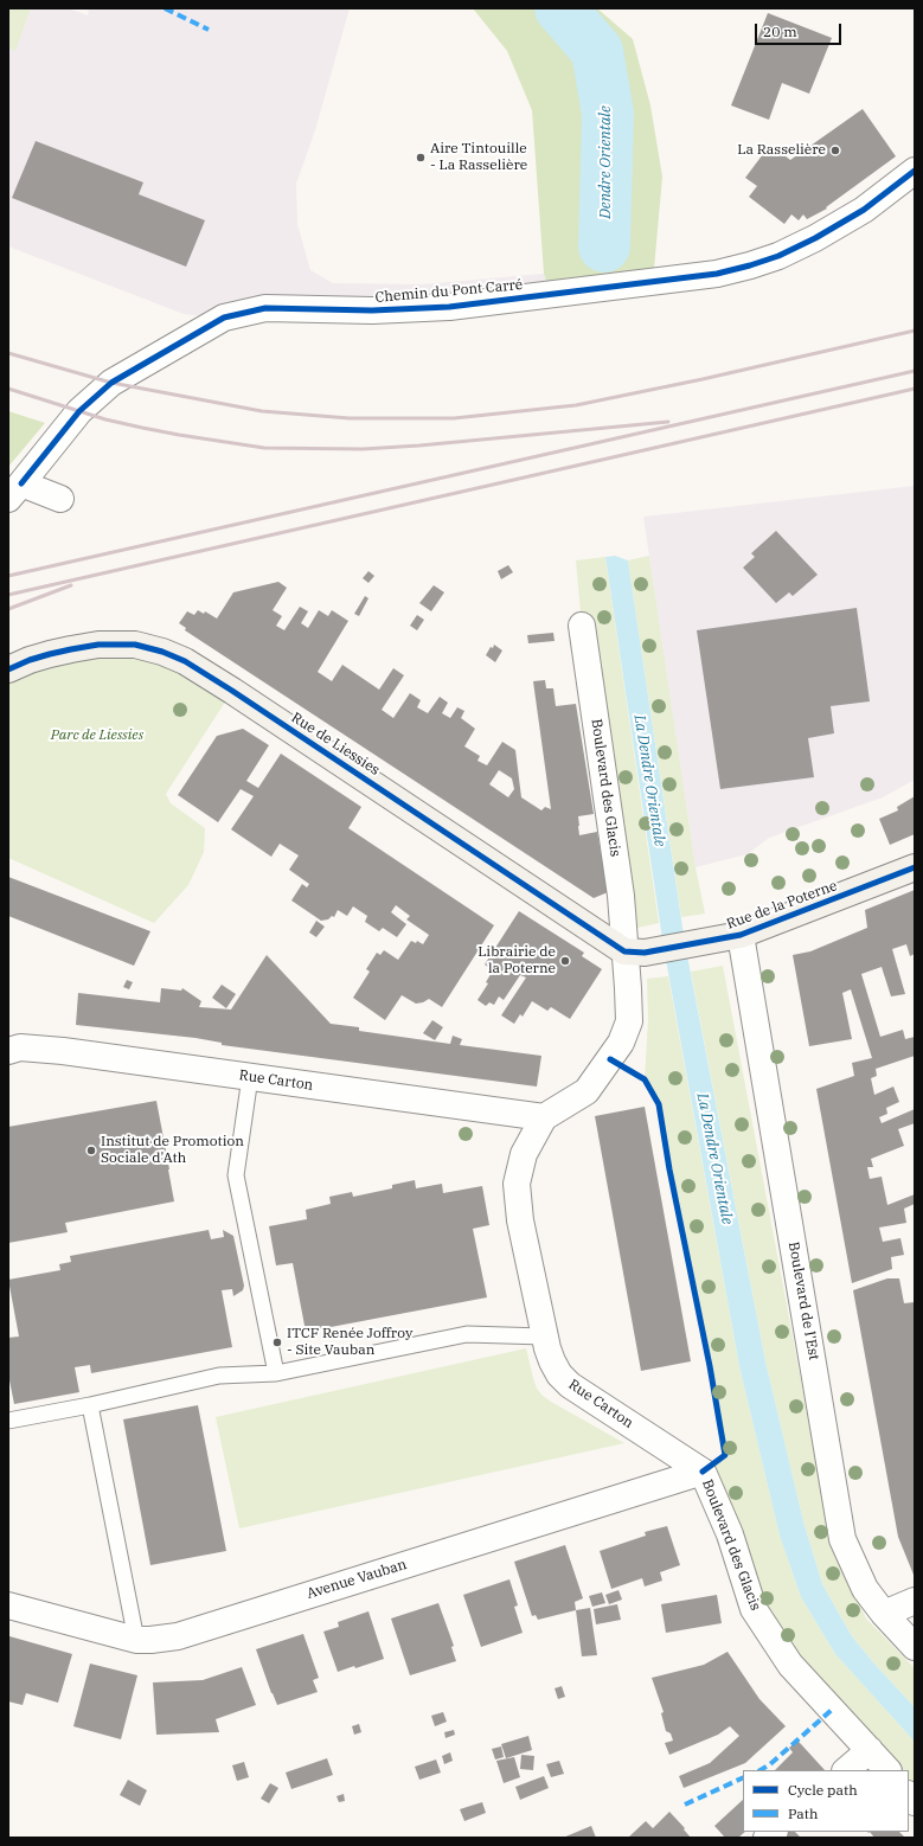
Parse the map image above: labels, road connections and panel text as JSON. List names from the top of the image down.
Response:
{
  "streets": {
    "street": [
      "Chemin du Pont Carré",
      "Rue de Liessies",
      "Boulevard des Glacis",
      "Rue de la Poterne",
      "Rue Carton",
      "Boulevard de l'Est",
      "Avenue Vauban"
    ]
  },
  "crossings": [
    ["Rue de Liessies", "Boulevard des Glacis"],
    ["Rue de Liessies", "Rue de la Poterne"],
    ["Boulevard des Glacis", "Rue de la Poterne"],
    ["Boulevard des Glacis", "Rue Carton"],
    ["Boulevard des Glacis", "Avenue Vauban"],
    ["Rue de la Poterne", "Boulevard de l'Est"],
    ["Rue Carton", "Avenue Vauban"]
  ],
  "water": ["Dendre Orientale", "La Dendre Orientale"],
  "parks": ["Parc de Liessies"],
  "places": [
    "La Rasselière",
    "Aire Tintouille - La Rasselière",
    "Librairie de la Poterne",
    "Institut de Promotion Sociale d'Ath",
    "ITCF Renée Joffroy - Site Vauban"
  ],
  "legend": ["Cycle path", "Path"],
  "scale_bar": "20 m"
}
